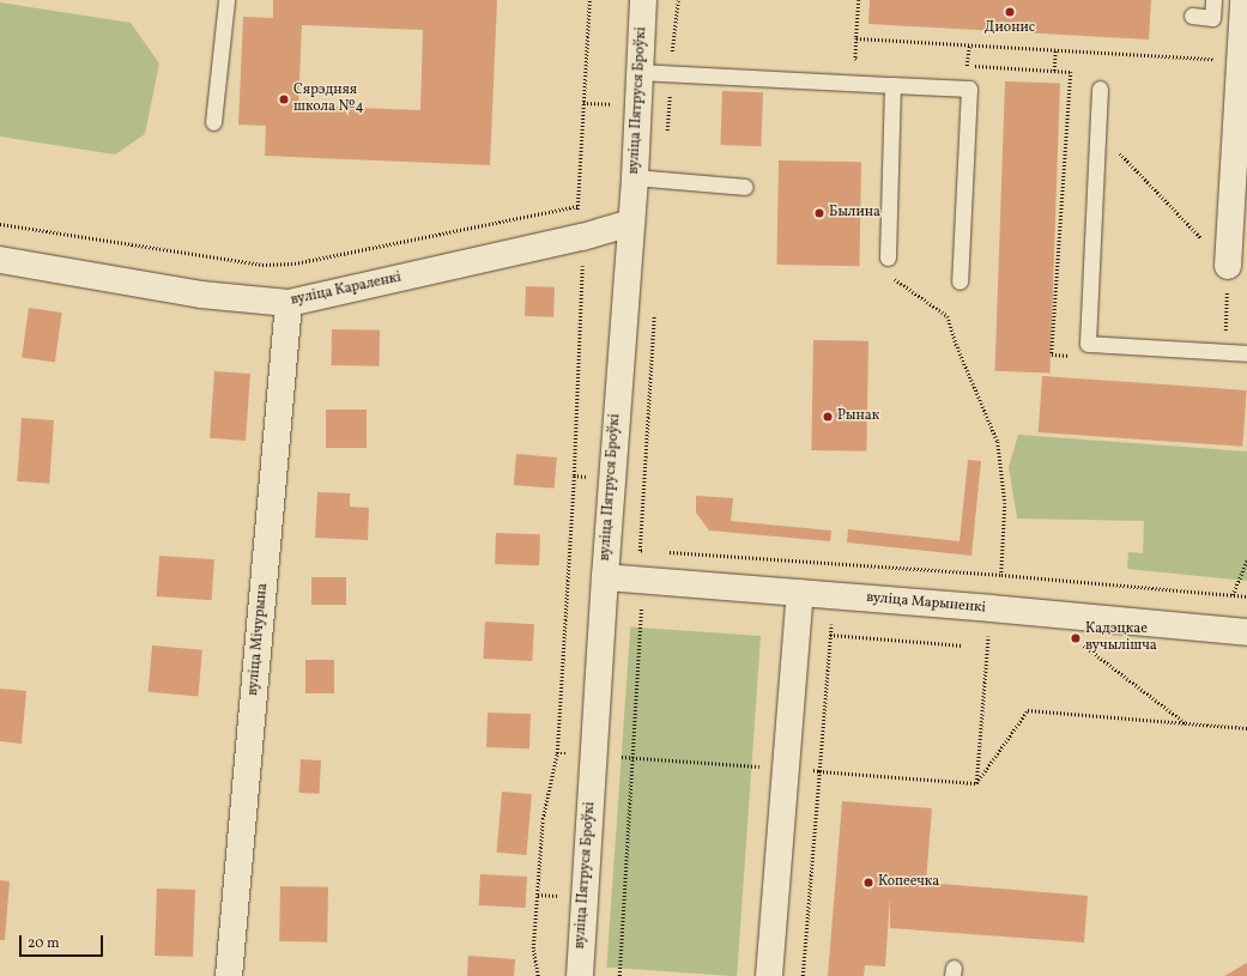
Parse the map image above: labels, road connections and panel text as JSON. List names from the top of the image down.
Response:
{
  "streets": {
    "street": [
      "вуліца Пятруся Броўкі",
      "вуліца Караленкі",
      "вуліца Марыненкі",
      "вуліца Мічурына"
    ]
  },
  "crossings": [
    ["вуліца Пятруся Броўкі", "вуліца Караленкі"],
    ["вуліца Пятруся Броўкі", "вуліца Марыненкі"],
    ["вуліца Караленкі", "вуліца Мічурына"]
  ],
  "places": [
    "Дионис",
    "Сярэдняя школа №4",
    "Былина",
    "Рынак",
    "Кадэцкае вучылішча",
    "Копеечка"
  ],
  "scale_bar": "20 m"
}
